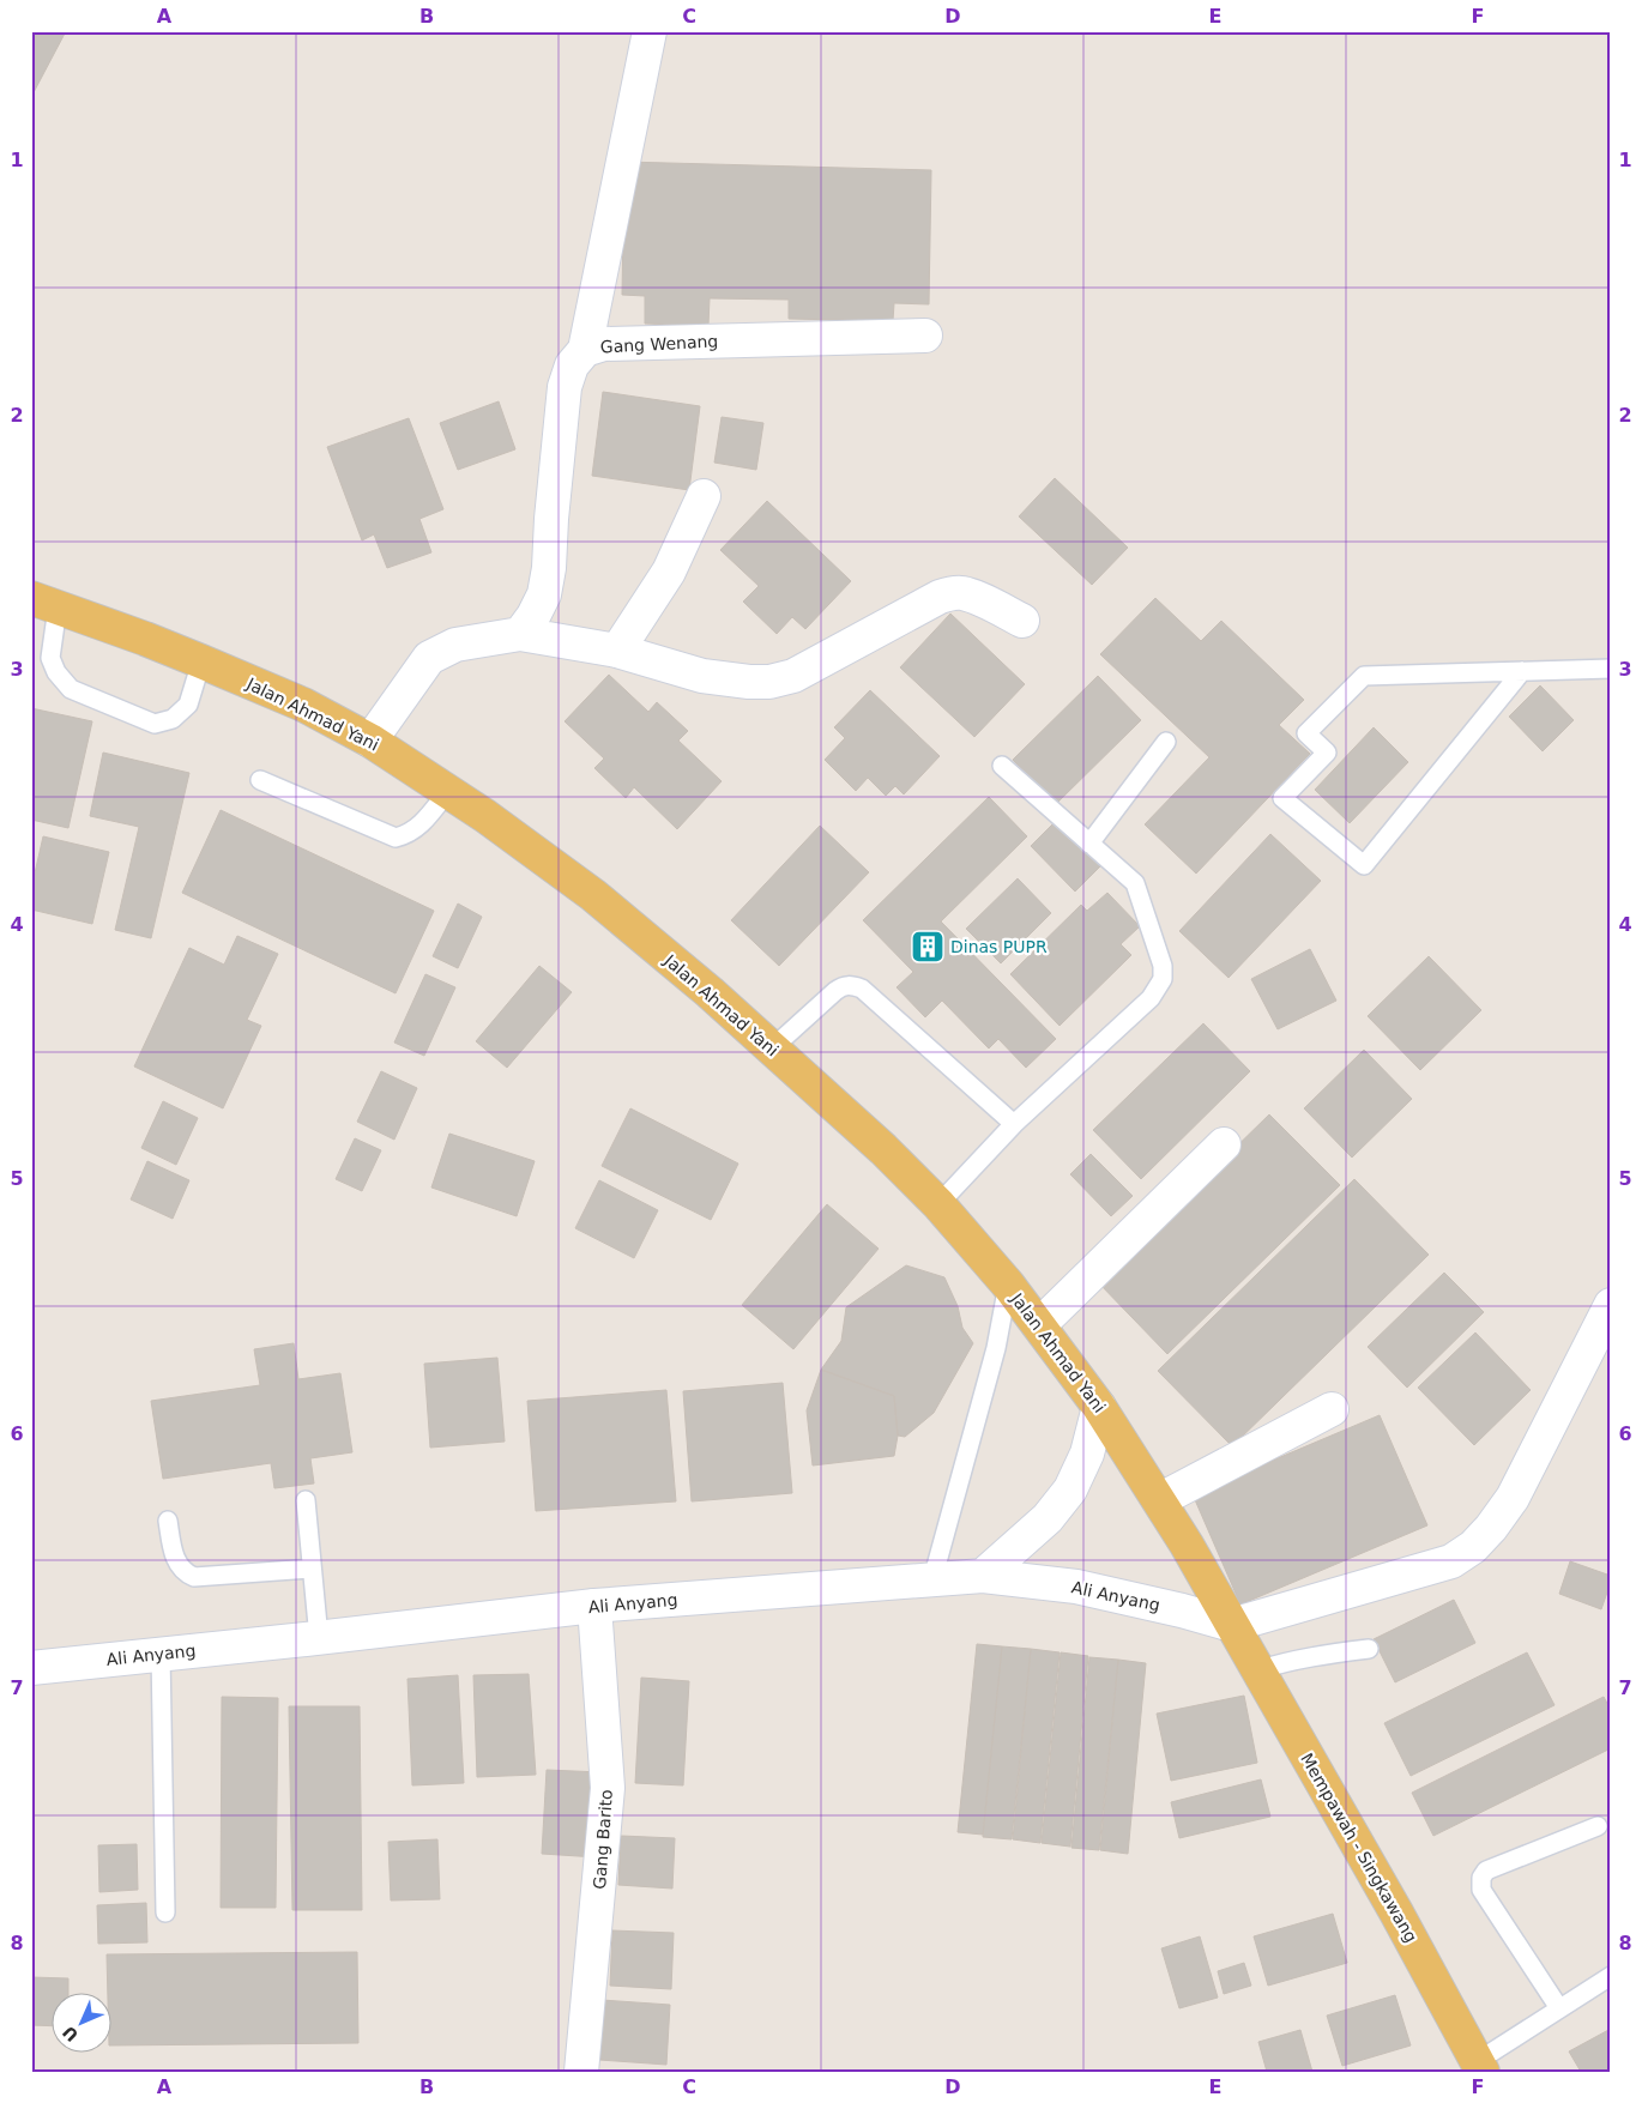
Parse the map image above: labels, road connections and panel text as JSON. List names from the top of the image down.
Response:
{
  "streets": {
    "main road": ["Jalan Ahmad Yani", "Mempawah - Singkawang"],
    "street": ["Gang Wenang", "Ali Anyang", "Gang Barito"]
  },
  "crossings": [
    ["Jalan Ahmad Yani", "Ali Anyang"],
    ["Jalan Ahmad Yani", "Mempawah - Singkawang"],
    ["Ali Anyang", "Gang Barito"],
    ["Ali Anyang", "Mempawah - Singkawang"]
  ],
  "places": {
    "building": ["Dinas PUPR"]
  },
  "north": "bottom left",
  "grid": {
    "columns": [
      "A",
      "B",
      "C",
      "D",
      "E",
      "F"
    ],
    "rows": [
      "1",
      "2",
      "3",
      "4",
      "5",
      "6",
      "7",
      "8"
    ]
  }
}
